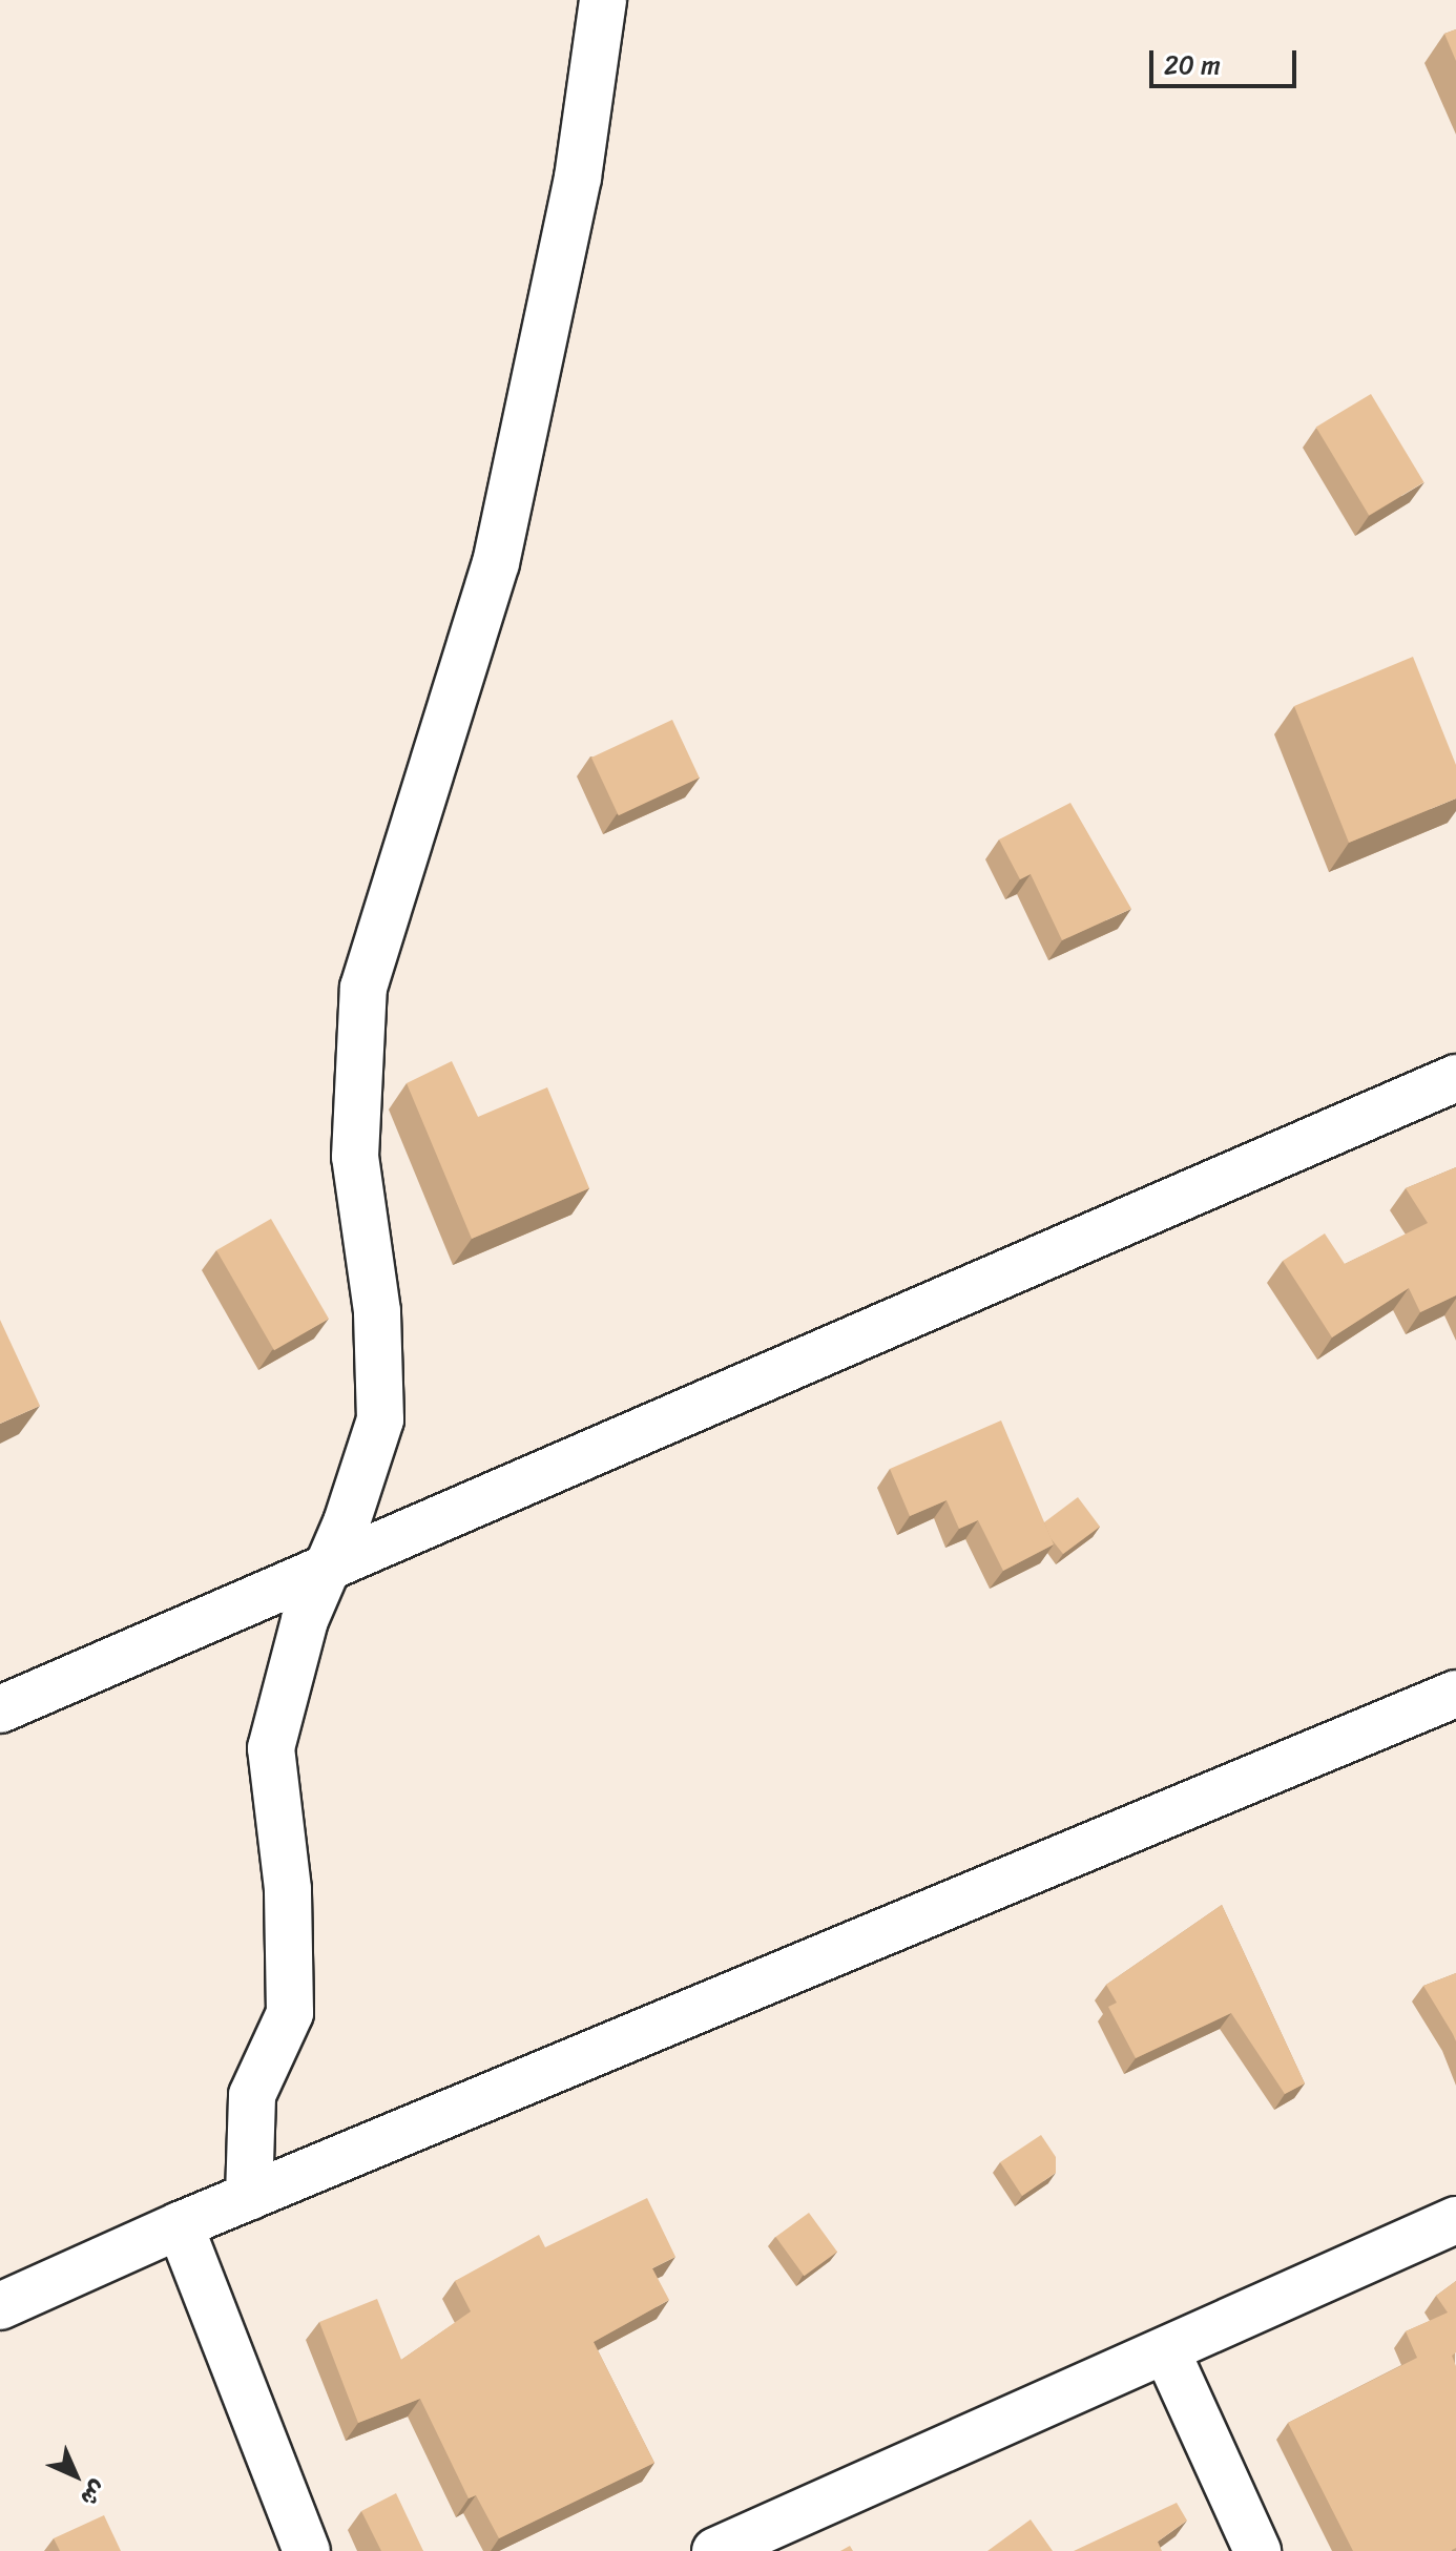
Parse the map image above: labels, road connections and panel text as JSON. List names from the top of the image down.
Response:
{
  "scale_bar": "20 m",
  "north": "bottom right"
}
